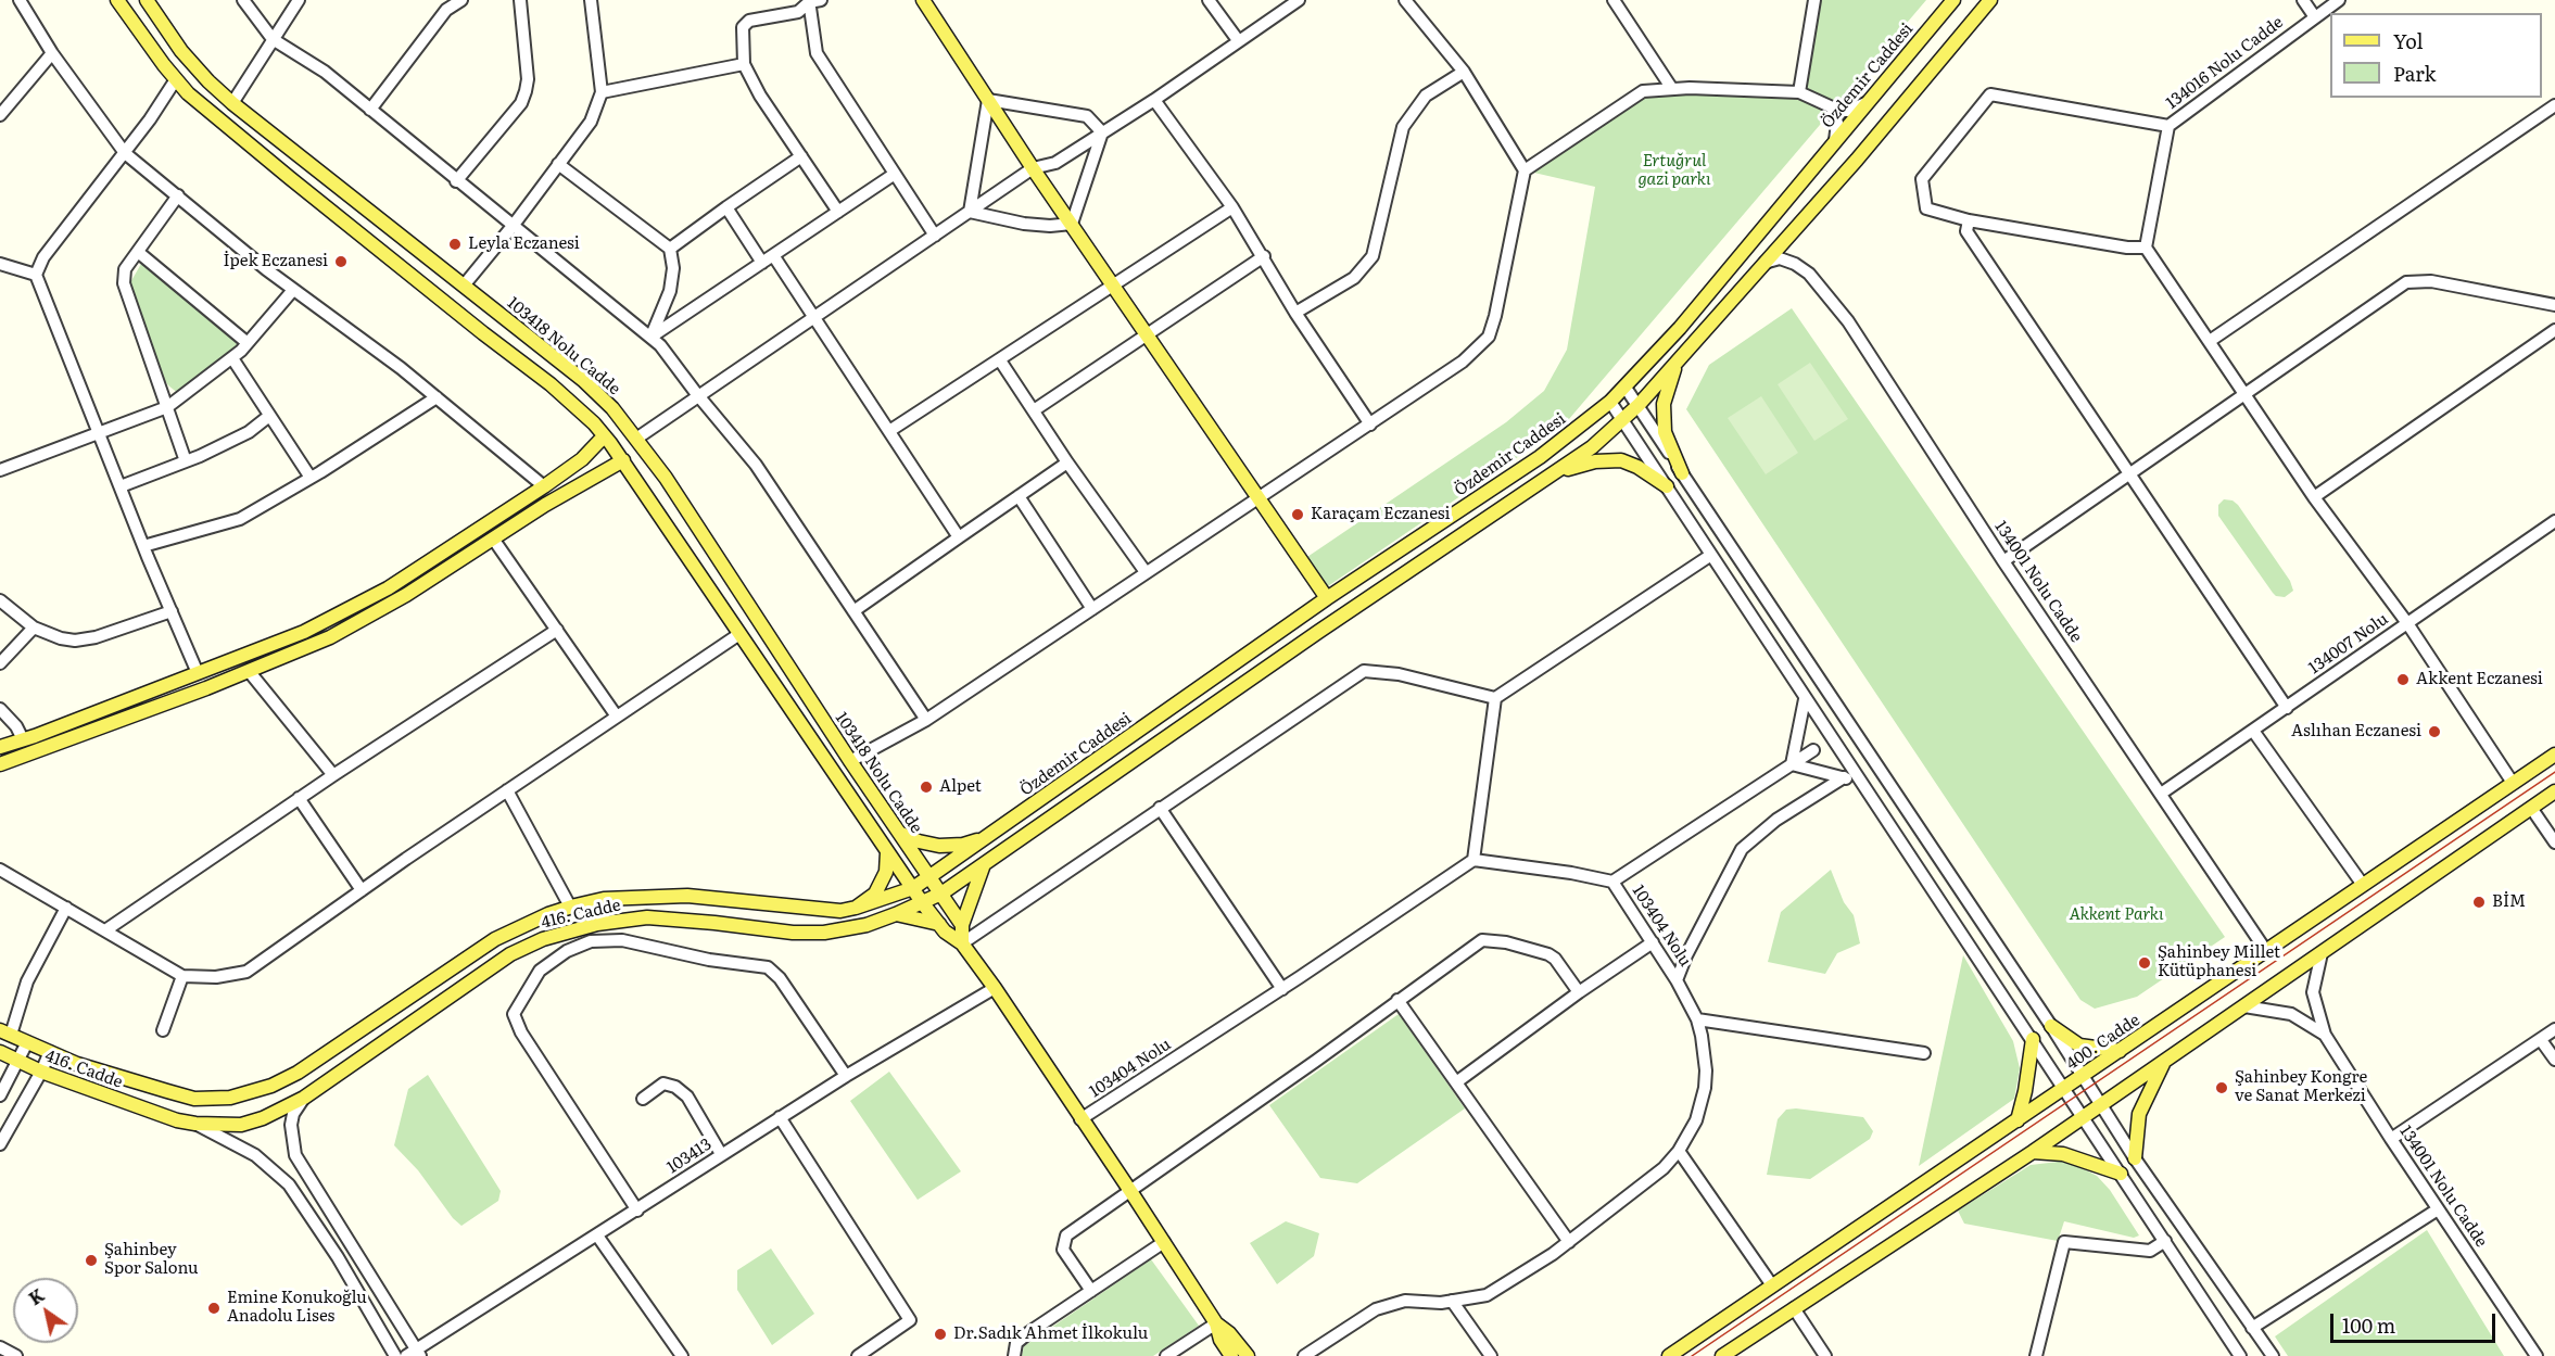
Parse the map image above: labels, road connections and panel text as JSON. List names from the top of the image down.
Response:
{
  "streets": {
    "main road": [
      "Özdemir Caddesi",
      "103418 Nolu Cadde",
      "416. Cadde",
      "400. Cadde"
    ],
    "street": [
      "134016 Nolu Cadde",
      "134001 Nolu Cadde",
      "134007 Nolu",
      "103404 Nolu",
      "103413"
    ]
  },
  "crossings": [
    ["Özdemir Caddesi", "103418 Nolu Cadde"],
    ["103418 Nolu Cadde", "416. Cadde"],
    ["134001 Nolu Cadde", "134007 Nolu"],
    ["134001 Nolu Cadde", "400. Cadde"]
  ],
  "parks": ["Ertuğrul gazi parkı", "Akkent Parkı"],
  "places": [
    "Leyla Eczanesi",
    "İpek Eczanesi",
    "Karaçam Eczanesi",
    "Akkent Eczanesi",
    "Aslıhan Eczanesi",
    "Alpet",
    "BİM",
    "Şahinbey Millet Kütüphanesi",
    "Şahinbey Kongre ve Sanat Merkezi",
    "Şahinbey Spor Salonu",
    "Emine Konukoğlu Anadolu Lises",
    "Dr.Sadık Ahmet İlkokulu"
  ],
  "legend": ["Yol", "Park"],
  "scale_bar": "100 m",
  "north": "top left"
}
